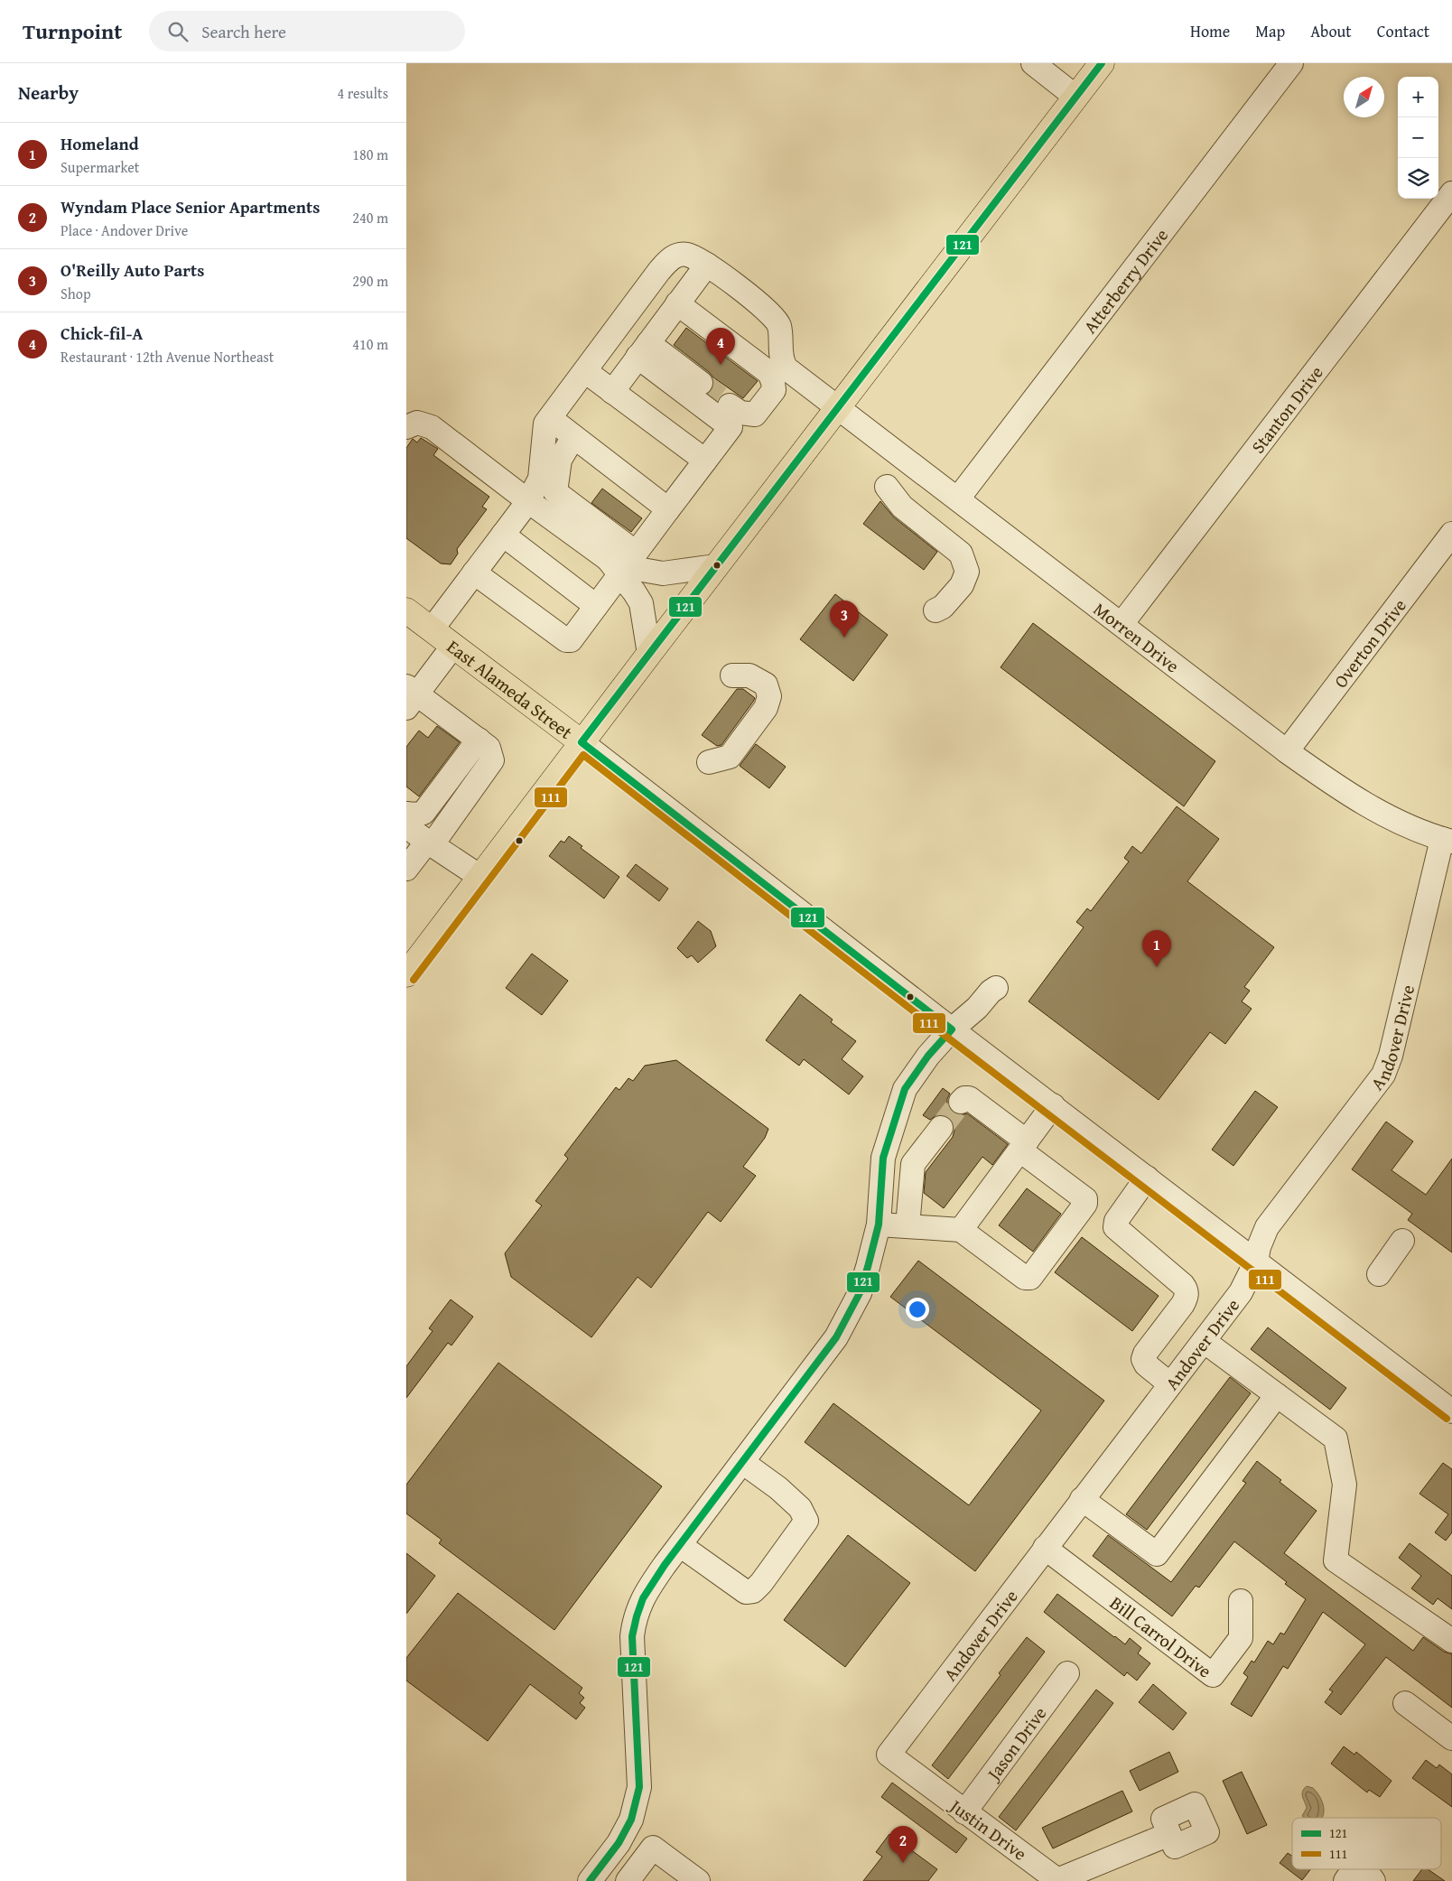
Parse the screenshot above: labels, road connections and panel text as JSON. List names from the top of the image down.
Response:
{
  "streets": {
    "main road": ["East Alameda Street"],
    "street": [
      "Atterberry Drive",
      "Stanton Drive",
      "Morren Drive",
      "Overton Drive",
      "Andover Drive",
      "Bill Carrol Drive",
      "Jason Drive",
      "Justin Drive"
    ]
  },
  "crossings": [
    ["Atterberry Drive", "Morren Drive"],
    ["Stanton Drive", "Morren Drive"],
    ["Morren Drive", "Overton Drive"],
    ["Morren Drive", "Andover Drive"],
    ["East Alameda Street", "Andover Drive"],
    ["Andover Drive", "Bill Carrol Drive"],
    ["Andover Drive", "Justin Drive"],
    ["Jason Drive", "Justin Drive"]
  ],
  "lines": ["transit line 121", "transit line 111"],
  "legend": ["121", "111"],
  "north": "top right",
  "page": {
    "header": "Turnpoint",
    "search": "Search here",
    "nav": [
      "Home",
      "Map",
      "About",
      "Contact"
    ],
    "heading": ["Nearby", "4 results"],
    "map_buttons": ["+", "−"],
    "list": [
      {
        "mark": "1",
        "name": "Homeland",
        "note": "Supermarket",
        "value": "180 m"
      },
      {
        "mark": "2",
        "name": "Wyndam Place Senior Apartments",
        "note": "Place · Andover Drive",
        "value": "240 m"
      },
      {
        "mark": "3",
        "name": "O'Reilly Auto Parts",
        "note": "Shop",
        "value": "290 m"
      },
      {
        "mark": "4",
        "name": "Chick-fil-A",
        "note": "Restaurant · 12th Avenue Northeast",
        "value": "410 m"
      }
    ],
    "pins": [
      "4",
      "3",
      "1",
      "2"
    ]
  }
}
